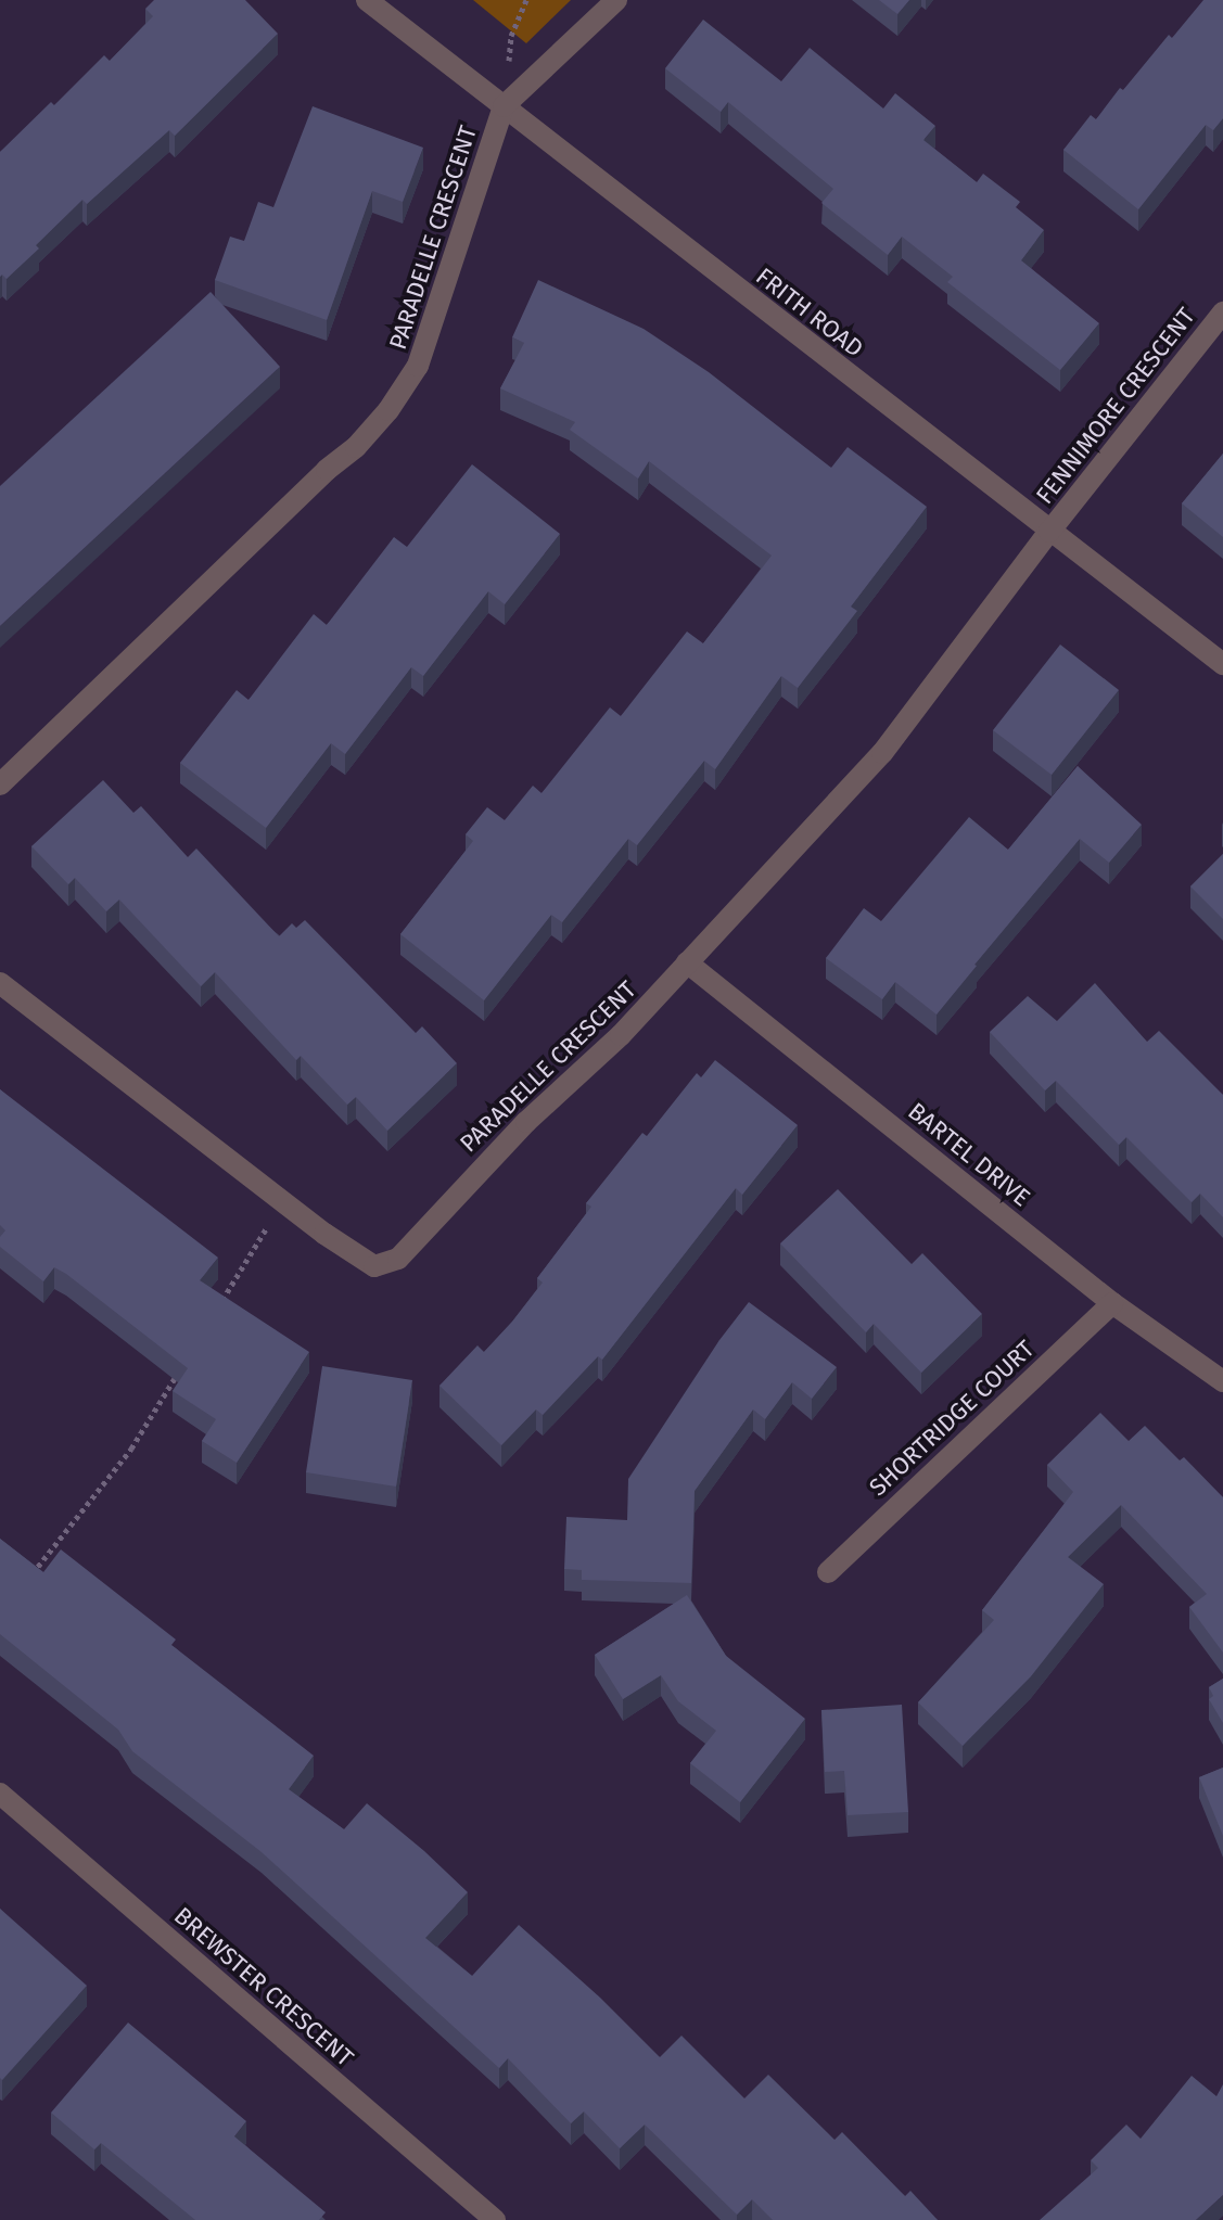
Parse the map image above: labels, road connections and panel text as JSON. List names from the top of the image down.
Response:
{
  "streets": {
    "street": [
      "PARADELLE CRESCENT",
      "FRITH ROAD",
      "FENNIMORE CRESCENT",
      "BARTEL DRIVE",
      "SHORTRIDGE COURT",
      "BREWSTER CRESCENT"
    ]
  },
  "crossings": [
    ["PARADELLE CRESCENT", "FRITH ROAD"],
    ["PARADELLE CRESCENT", "FENNIMORE CRESCENT"],
    ["PARADELLE CRESCENT", "BARTEL DRIVE"],
    ["FRITH ROAD", "FENNIMORE CRESCENT"],
    ["BARTEL DRIVE", "SHORTRIDGE COURT"]
  ]
}
